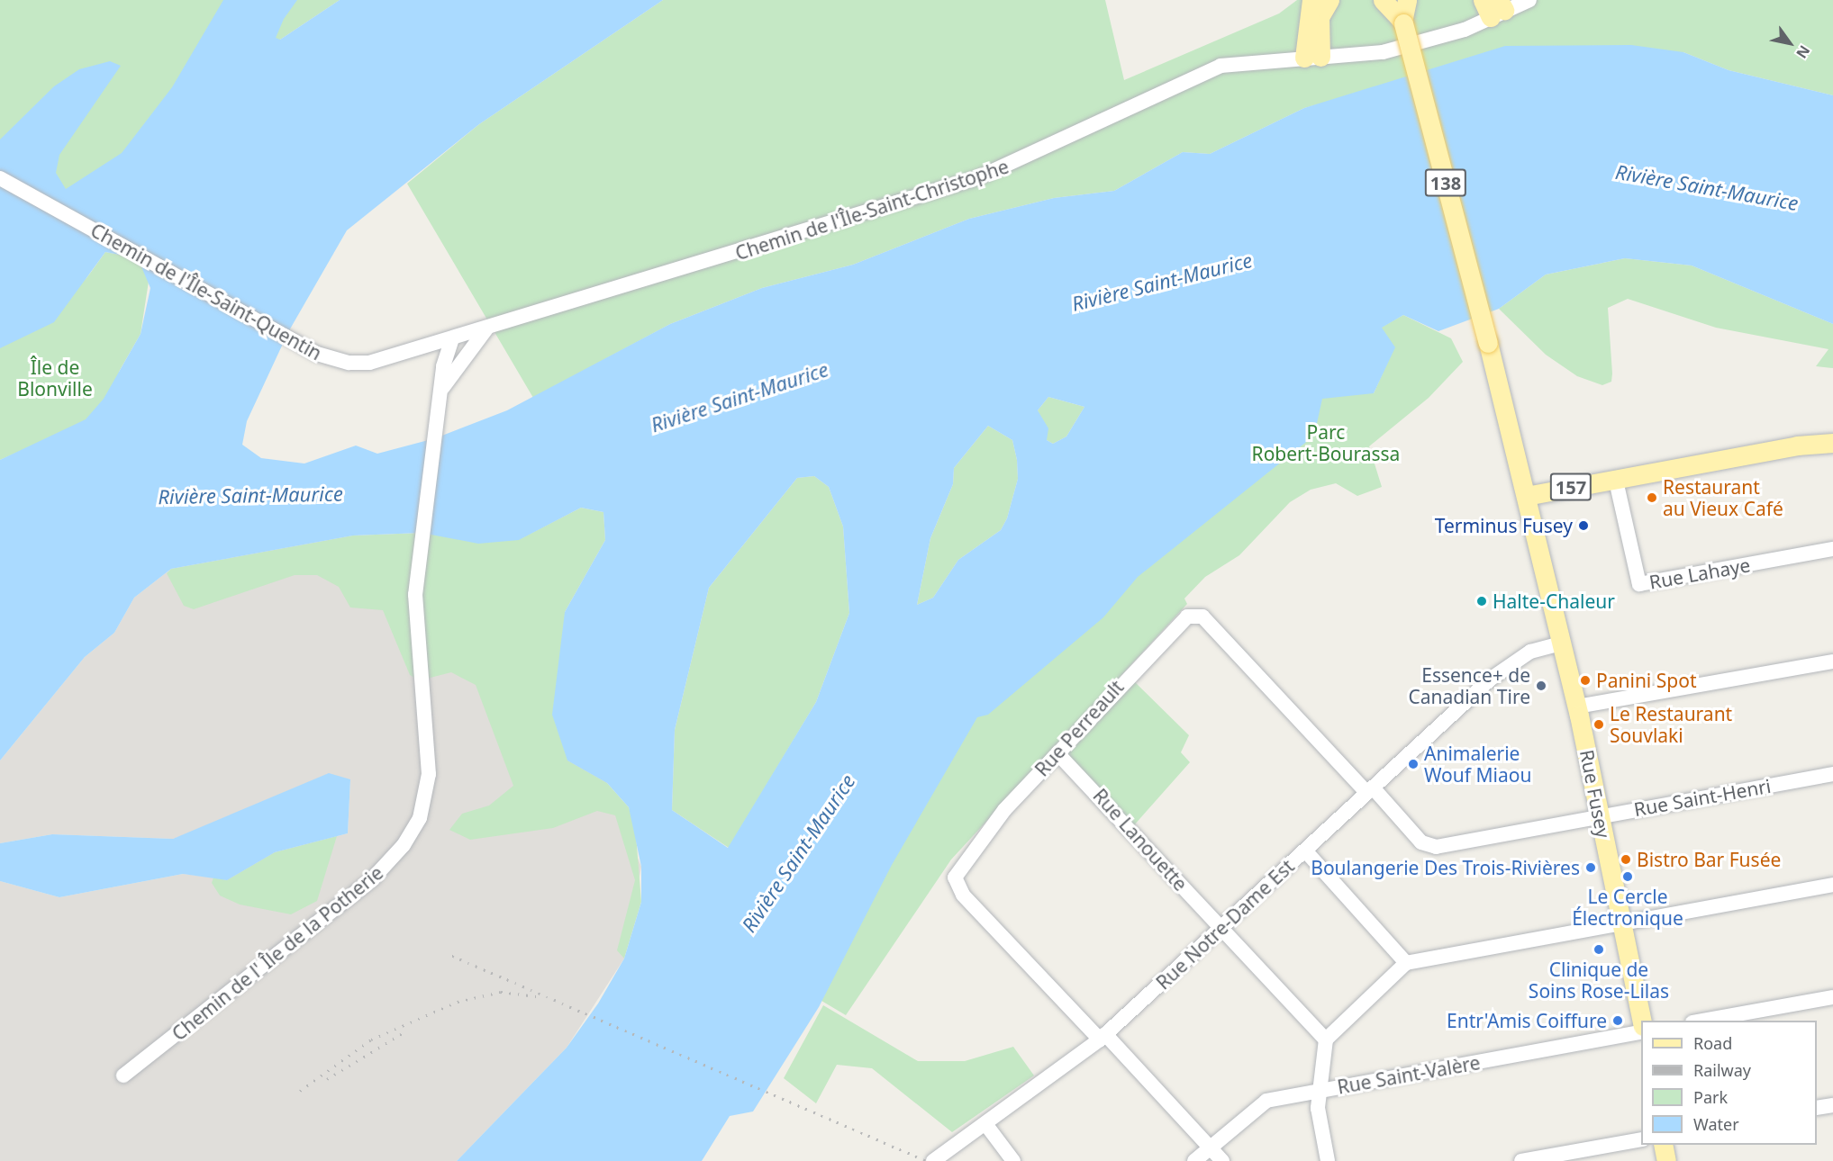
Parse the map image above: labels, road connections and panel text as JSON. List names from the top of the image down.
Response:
{
  "streets": {
    "main road": ["138", "157", "Rue Fusey"],
    "street": [
      "Chemin de l'Île-Saint-Christophe",
      "Chemin de l'Île-Saint-Quentin",
      "Rue Lahaye",
      "Rue Perreault",
      "Rue Saint-Henri",
      "Rue Lanouette",
      "Rue Notre-Dame Est",
      "Chemin de l' Île de la Potherie",
      "Rue Saint-Valère"
    ]
  },
  "crossings": [
    ["138", "Rue Fusey"],
    ["Chemin de l'Île-Saint-Christophe", "Chemin de l'Île-Saint-Quentin"],
    ["Chemin de l'Île-Saint-Christophe", "Chemin de l' Île de la Potherie"],
    ["Chemin de l'Île-Saint-Quentin", "Chemin de l' Île de la Potherie"],
    ["157", "Rue Lahaye"],
    ["157", "Rue Fusey"],
    ["Rue Perreault", "Rue Saint-Henri"],
    ["Rue Perreault", "Rue Lanouette"],
    ["Rue Perreault", "Rue Notre-Dame Est"],
    ["Rue Fusey", "Rue Saint-Henri"],
    ["Rue Fusey", "Rue Notre-Dame Est"],
    ["Rue Saint-Henri", "Rue Notre-Dame Est"],
    ["Rue Lanouette", "Rue Notre-Dame Est"]
  ],
  "water": ["Rivière Saint-Maurice"],
  "parks": ["Île de Blonville", "Parc Robert-Bourassa"],
  "places": [
    "Restaurant au Vieux Café",
    "Terminus Fusey",
    "Halte-Chaleur",
    "Panini Spot",
    "Essence+ de Canadian Tire",
    "Le Restaurant Souvlaki",
    "Animalerie Wouf Miaou",
    "Bistro Bar Fusée",
    "Boulangerie Des Trois-Rivières",
    "Le Cercle Électronique",
    "Clinique de Soins Rose-Lilas",
    "Entr'Amis Coiffure"
  ],
  "legend": [
    "Road",
    "Railway",
    "Park",
    "Water"
  ],
  "north": "bottom right"
}
